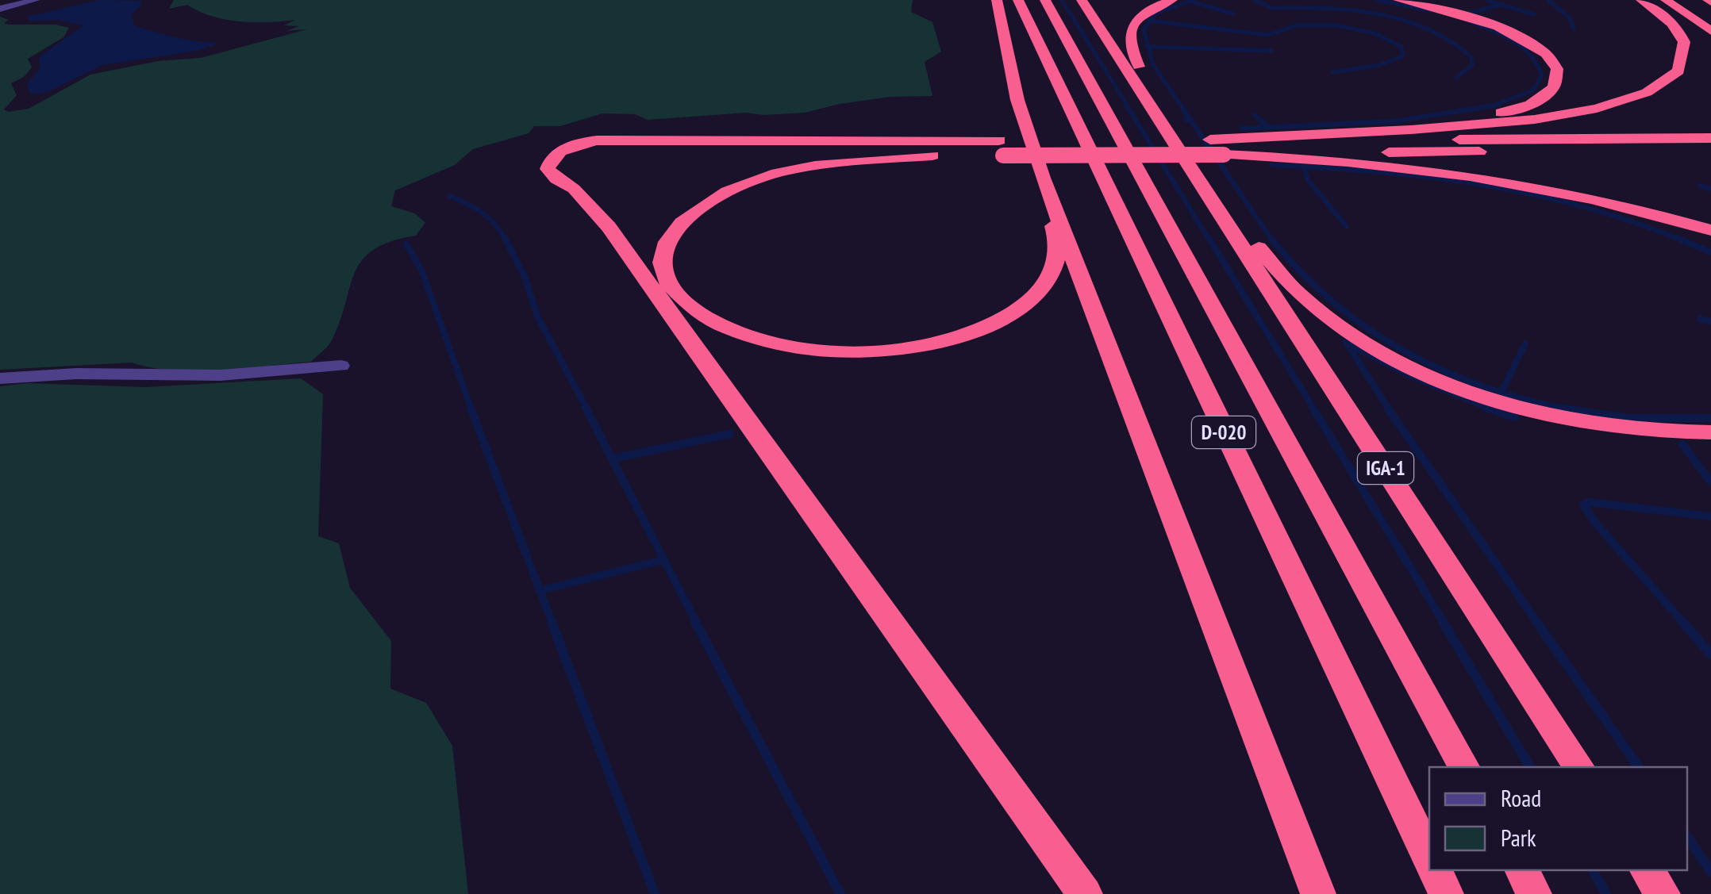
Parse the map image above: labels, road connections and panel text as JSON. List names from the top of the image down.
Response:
{
  "streets": {
    "highway": ["D-020", "IGA-1"]
  },
  "legend": ["Road", "Park"]
}
